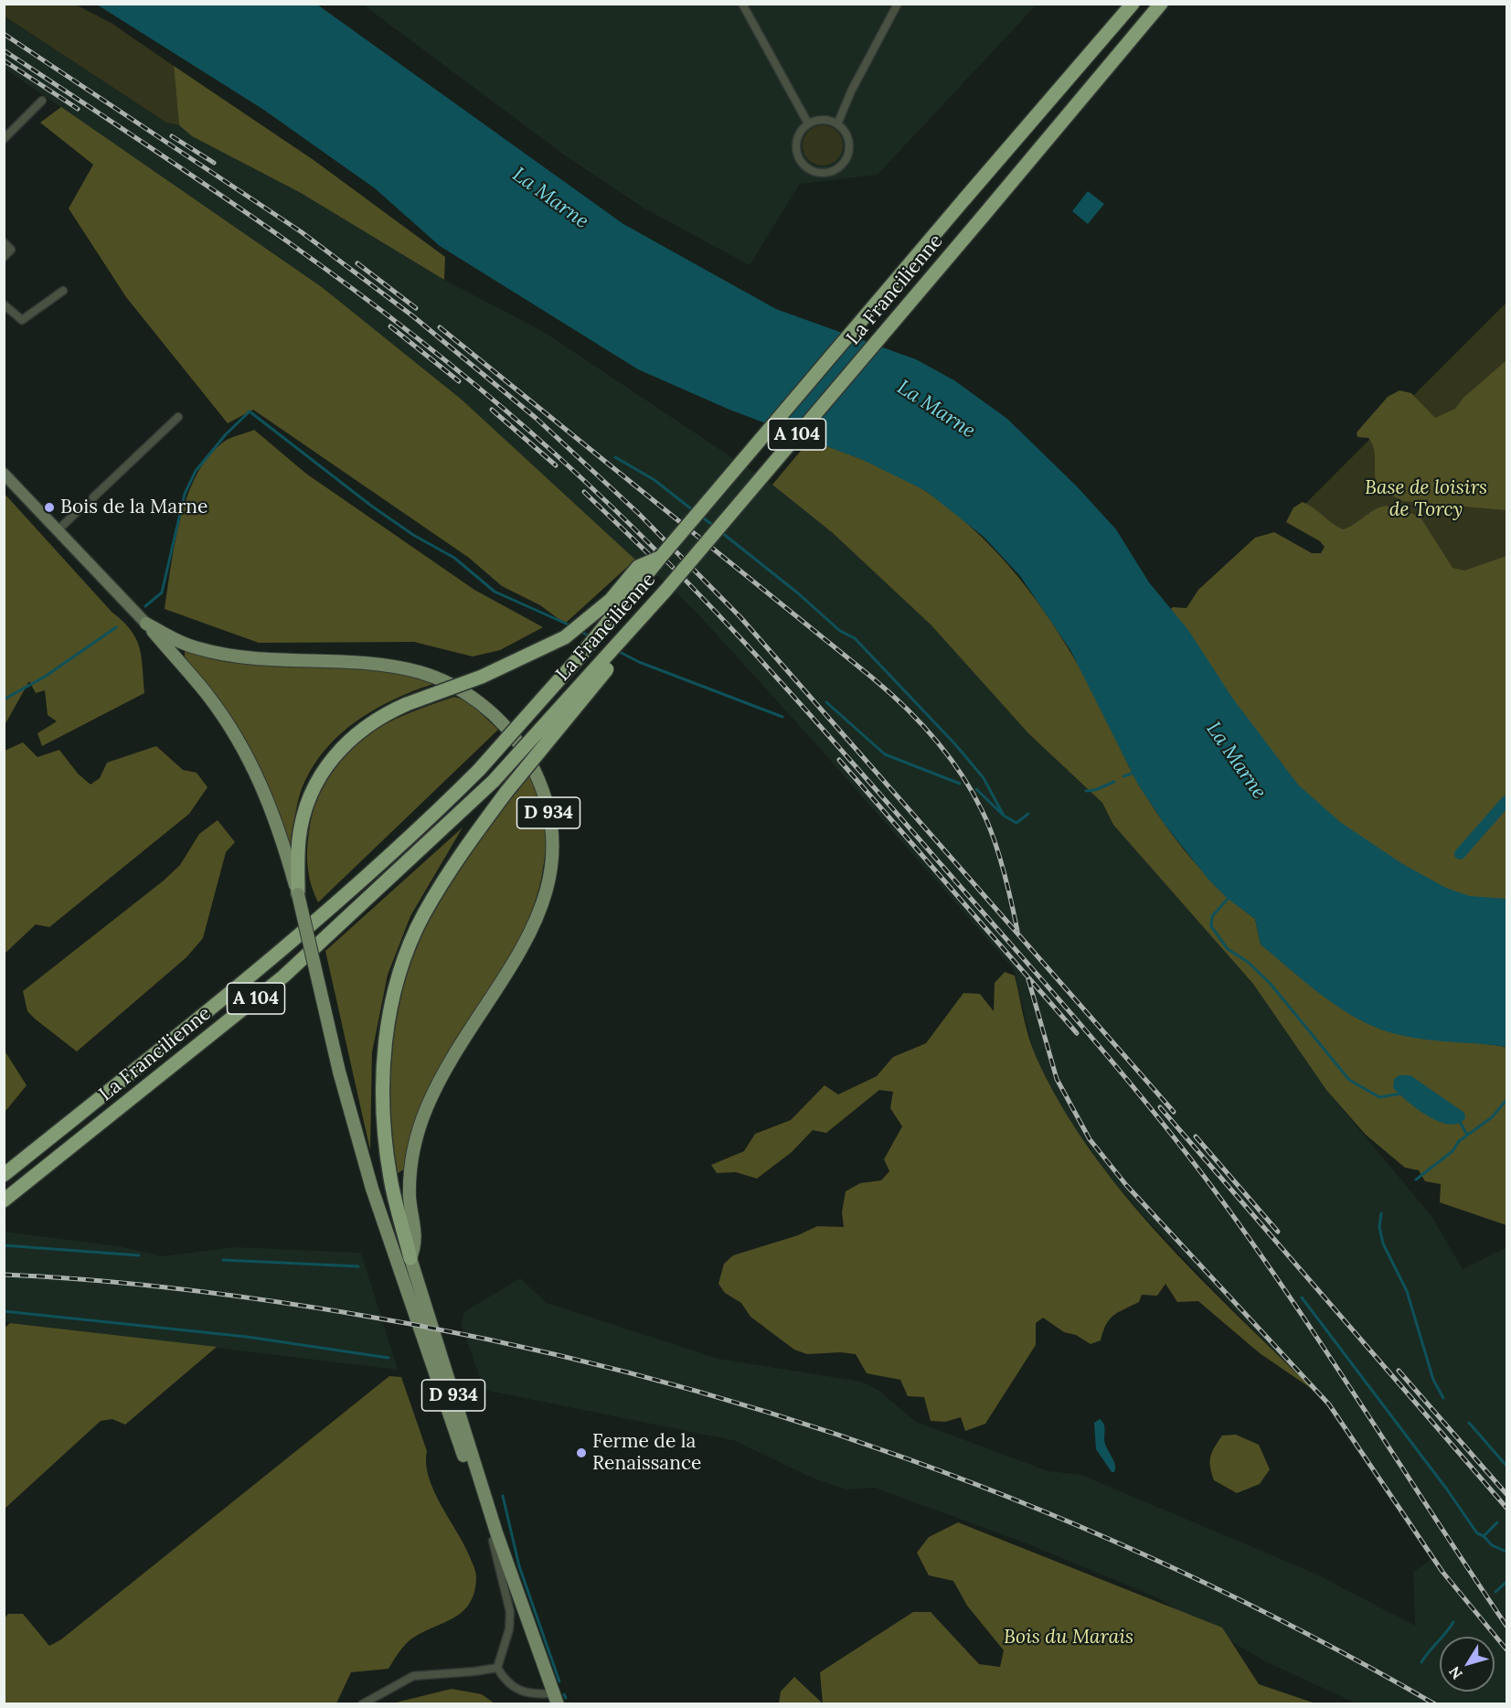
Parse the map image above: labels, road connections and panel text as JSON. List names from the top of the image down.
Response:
{
  "streets": {
    "highway": ["La Francilienne", "A 104"],
    "main road": ["D 934"]
  },
  "water": ["La Marne"],
  "parks": ["Base de loisirs de Torcy", "Bois du Marais"],
  "places": ["Bois de la Marne", "Ferme de la Renaissance"],
  "north": "bottom left"
}
